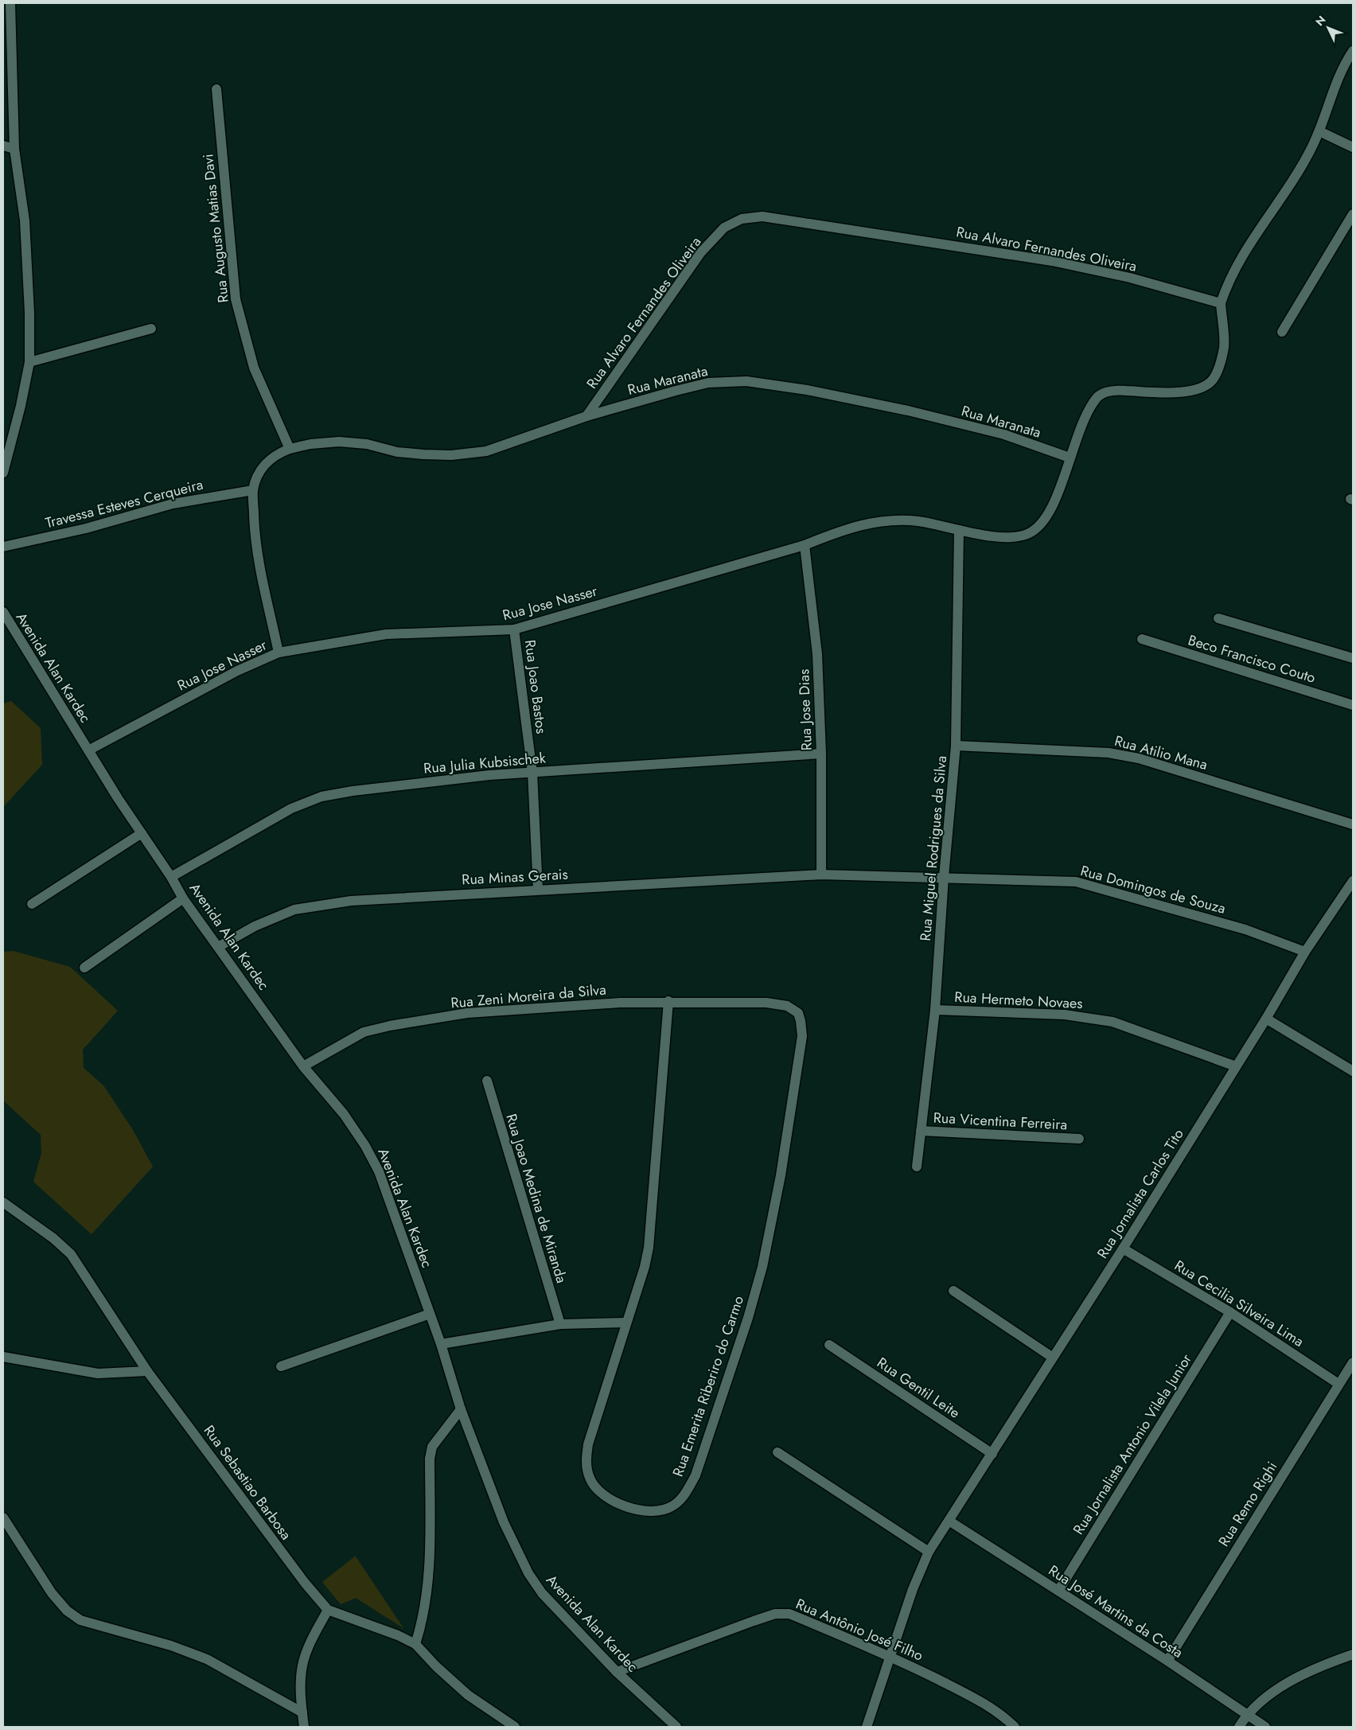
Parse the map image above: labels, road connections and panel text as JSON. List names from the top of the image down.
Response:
{
  "streets": {
    "street": [
      "Rua Augusto Matias Davi",
      "Rua Alvaro Fernandes Oliveira",
      "Rua Maranata",
      "Travessa Esteves Cerqueira",
      "Rua Jose Nasser",
      "Beco Francisco Couto",
      "Avenida Alan Kardec",
      "Rua Joao Bastos",
      "Rua Jose Dias",
      "Rua Atilio Mana",
      "Rua Julia Kubsischek",
      "Rua Miguel Rodrigues da Silva",
      "Rua Minas Gerais",
      "Rua Domingos de Souza",
      "Rua Zeni Moreira da Silva",
      "Rua Hermeto Novaes",
      "Rua Vicentina Ferreira",
      "Rua Jornalista Carlos Tito",
      "Rua Joao Medina de Miranda",
      "Rua Cecilia Silveira Lima",
      "Rua Emerita Riberiro do Carmo",
      "Rua Gentil Leite",
      "Rua Jornalista Antonio Vilela Junior",
      "Rua Sebastiao Barbosa",
      "Rua Remo Righi",
      "Rua José Martins da Costa",
      "Rua Antônio José Filho"
    ]
  },
  "crossings": [
    ["Rua Augusto Matias Davi", "Rua Maranata"],
    ["Rua Alvaro Fernandes Oliveira", "Rua Maranata"],
    ["Rua Maranata", "Travessa Esteves Cerqueira"],
    ["Rua Jose Nasser", "Avenida Alan Kardec"],
    ["Rua Jose Nasser", "Rua Joao Bastos"],
    ["Rua Jose Nasser", "Rua Jose Dias"],
    ["Rua Jose Nasser", "Rua Miguel Rodrigues da Silva"],
    ["Avenida Alan Kardec", "Rua Julia Kubsischek"],
    ["Avenida Alan Kardec", "Rua Minas Gerais"],
    ["Avenida Alan Kardec", "Rua Zeni Moreira da Silva"],
    ["Avenida Alan Kardec", "Rua Antônio José Filho"],
    ["Rua Joao Bastos", "Rua Julia Kubsischek"],
    ["Rua Joao Bastos", "Rua Minas Gerais"],
    ["Rua Jose Dias", "Rua Julia Kubsischek"],
    ["Rua Jose Dias", "Rua Minas Gerais"],
    ["Rua Jose Dias", "Rua Domingos de Souza"],
    ["Rua Atilio Mana", "Rua Miguel Rodrigues da Silva"],
    ["Rua Miguel Rodrigues da Silva", "Rua Domingos de Souza"],
    ["Rua Miguel Rodrigues da Silva", "Rua Hermeto Novaes"],
    ["Rua Miguel Rodrigues da Silva", "Rua Vicentina Ferreira"],
    ["Rua Minas Gerais", "Rua Domingos de Souza"],
    ["Rua Domingos de Souza", "Rua Jornalista Carlos Tito"],
    ["Rua Zeni Moreira da Silva", "Rua Emerita Riberiro do Carmo"],
    ["Rua Hermeto Novaes", "Rua Jornalista Carlos Tito"],
    ["Rua Jornalista Carlos Tito", "Rua Cecilia Silveira Lima"],
    ["Rua Jornalista Carlos Tito", "Rua Gentil Leite"],
    ["Rua Jornalista Carlos Tito", "Rua José Martins da Costa"],
    ["Rua Jornalista Carlos Tito", "Rua Antônio José Filho"],
    ["Rua Cecilia Silveira Lima", "Rua Jornalista Antonio Vilela Junior"],
    ["Rua Cecilia Silveira Lima", "Rua Remo Righi"],
    ["Rua Jornalista Antonio Vilela Junior", "Rua José Martins da Costa"],
    ["Rua Remo Righi", "Rua José Martins da Costa"]
  ],
  "north": "top left"
}
